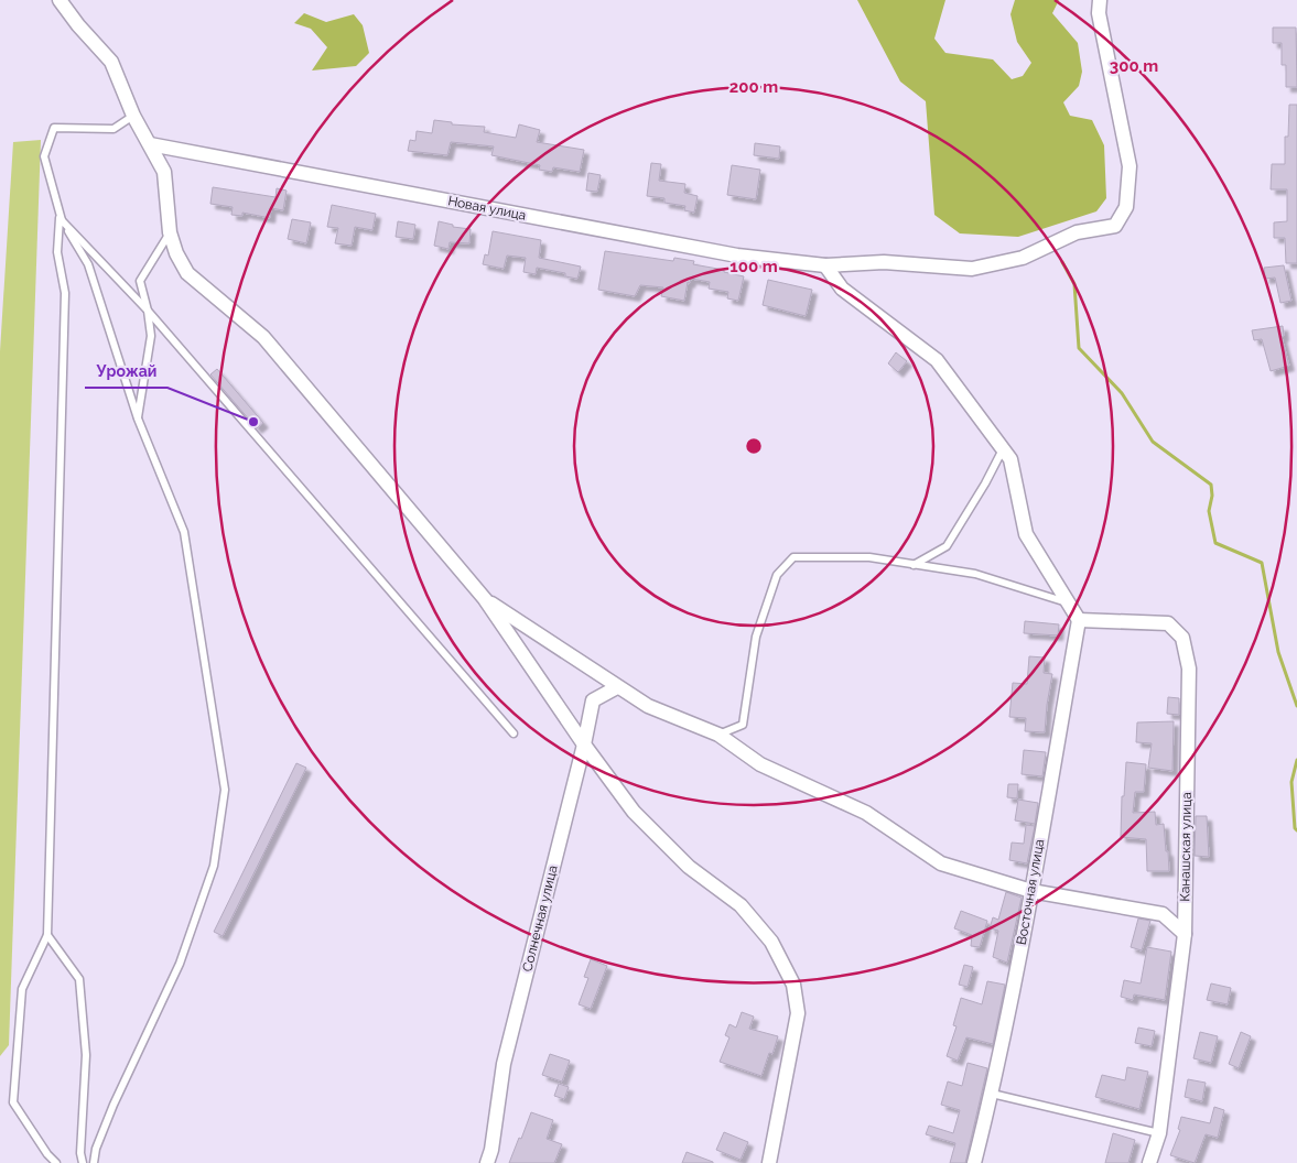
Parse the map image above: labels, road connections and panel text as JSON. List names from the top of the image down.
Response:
{
  "streets": {
    "street": [
      "Новая улица",
      "Канашская улица",
      "Восточная улица",
      "Солнечная улица"
    ]
  },
  "crossings": [
    ["Канашская улица", "Восточная улица"]
  ],
  "places": ["Урожай"],
  "rings": ["300 m", "200 m", "100 m"]
}
